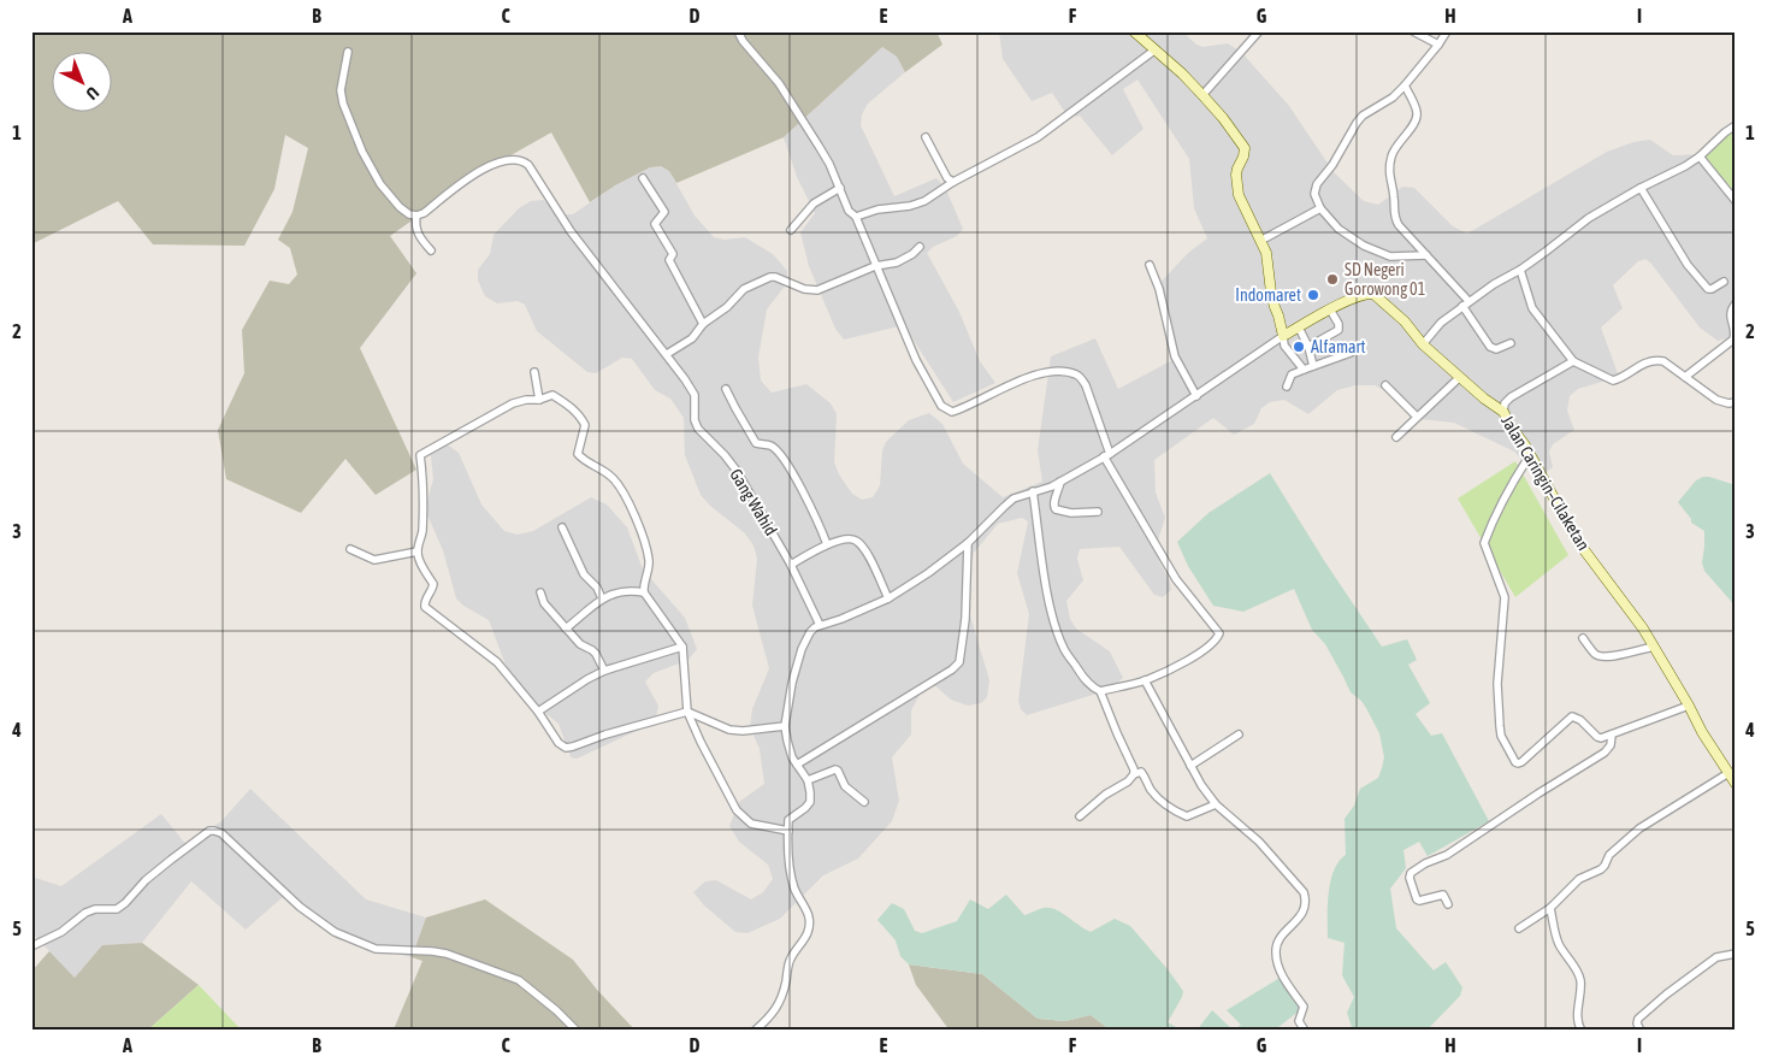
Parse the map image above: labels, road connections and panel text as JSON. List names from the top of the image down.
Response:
{
  "streets": {
    "street": ["Jalan Caringin–Cilaketan", "Gang Wahid"]
  },
  "places": ["SD Negeri Gorowong 01", "Indomaret", "Alfamart"],
  "north": "bottom right",
  "grid": {
    "columns": [
      "A",
      "B",
      "C",
      "D",
      "E",
      "F",
      "G",
      "H",
      "I"
    ],
    "rows": [
      "1",
      "2",
      "3",
      "4",
      "5"
    ]
  }
}
